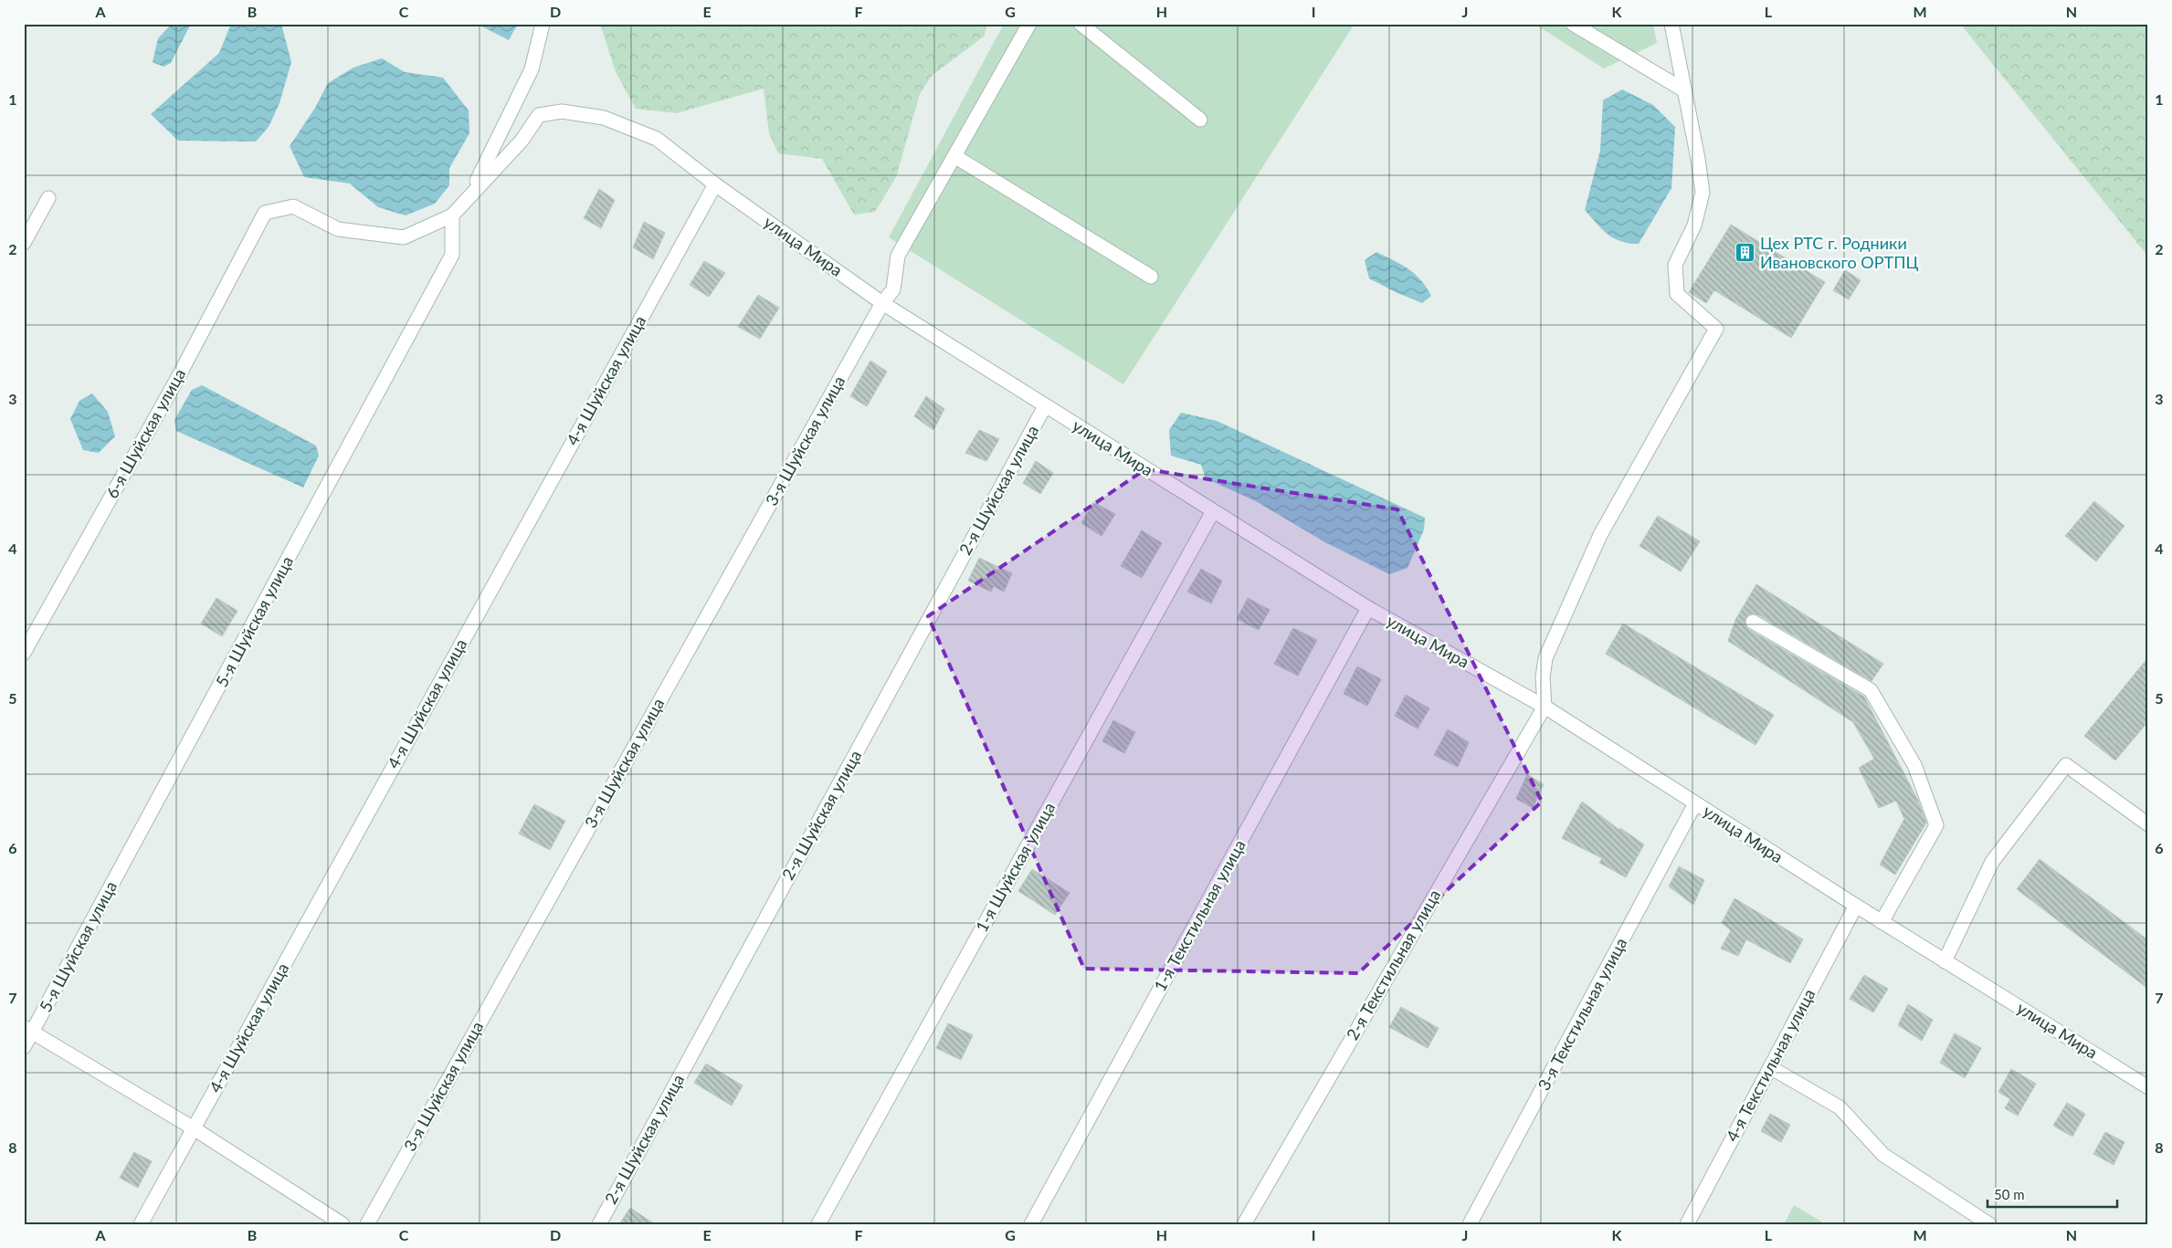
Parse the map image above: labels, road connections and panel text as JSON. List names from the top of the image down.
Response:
{
  "streets": {
    "street": [
      "улица Мира",
      "4-я Шуйская улица",
      "6-я Шуйская улица",
      "3-я Шуйская улица",
      "2-я Шуйская улица",
      "5-я Шуйская улица",
      "1-я Шуйская улица",
      "1-я Текстильная улица",
      "2-я Текстильная улица",
      "3-я Текстильная улица",
      "4-я Текстильная улица"
    ]
  },
  "crossings": [
    ["улица Мира", "4-я Шуйская улица"],
    ["улица Мира", "3-я Шуйская улица"],
    ["улица Мира", "2-я Шуйская улица"],
    ["улица Мира", "1-я Шуйская улица"],
    ["улица Мира", "1-я Текстильная улица"],
    ["улица Мира", "2-я Текстильная улица"],
    ["улица Мира", "3-я Текстильная улица"],
    ["улица Мира", "4-я Текстильная улица"],
    ["6-я Шуйская улица", "5-я Шуйская улица"]
  ],
  "places": {
    "building": ["Цех РТС г. Родники Ивановского ОРТПЦ"]
  },
  "scale_bar": "50 m",
  "grid": {
    "columns": [
      "A",
      "B",
      "C",
      "D",
      "E",
      "F",
      "G",
      "H",
      "I",
      "J",
      "K",
      "L",
      "M",
      "N"
    ],
    "rows": [
      "1",
      "2",
      "3",
      "4",
      "5",
      "6",
      "7",
      "8"
    ]
  }
}
